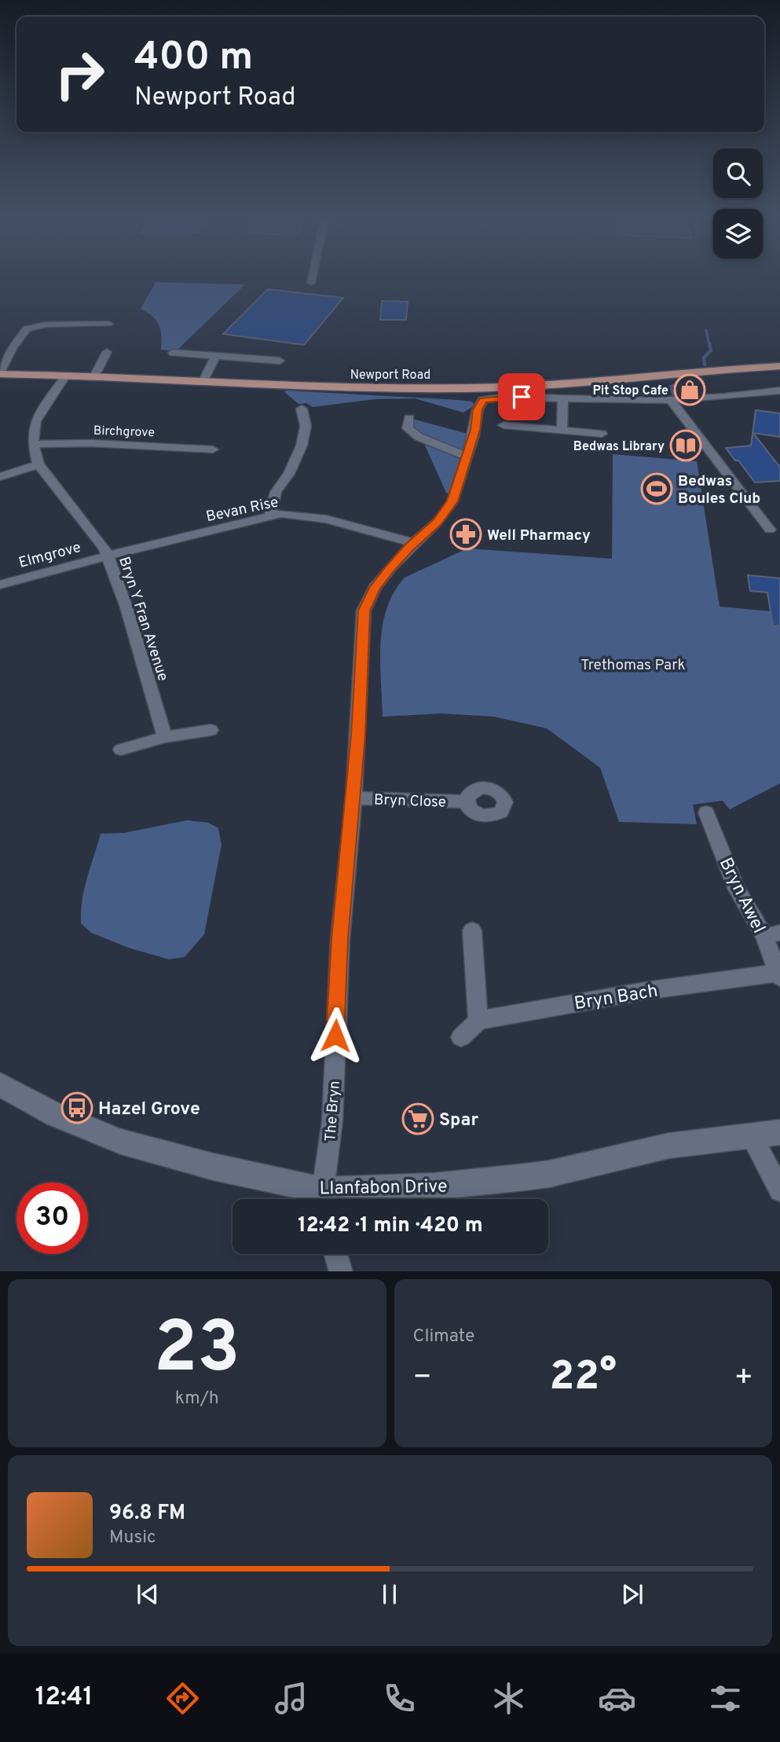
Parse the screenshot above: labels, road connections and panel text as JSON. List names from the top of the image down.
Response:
{
  "streets": {
    "main road": ["Newport Road"],
    "street": [
      "Birchgrove",
      "Bevan Rise",
      "Elmgrove",
      "Bryn Y Fran Avenue",
      "Bryn Close",
      "Bryn Awel",
      "Bryn Bach",
      "The Bryn",
      "Llanfabon Drive"
    ]
  },
  "crossings": [
    ["Newport Road", "Bryn Y Fran Avenue"],
    ["Birchgrove", "Bryn Y Fran Avenue"],
    ["Bevan Rise", "Elmgrove"],
    ["Bevan Rise", "Bryn Y Fran Avenue"],
    ["Bevan Rise", "The Bryn"],
    ["Elmgrove", "Bryn Y Fran Avenue"],
    ["Bryn Close", "The Bryn"],
    ["Bryn Awel", "Bryn Bach"]
  ],
  "parks": ["Trethomas Park"],
  "places": {
    "shop": ["Pit Stop Cafe"],
    "library": ["Bedwas Library"],
    "sports": ["Bedwas Boules Club"],
    "pharmacy": ["Well Pharmacy"],
    "bus stop": ["Hazel Grove"],
    "supermarket": ["Spar"]
  },
  "page": {
    "turn": ["400 m", "Newport Road"],
    "limit": "30",
    "trip": "12:42 · 1 min · 420 m",
    "tile": [
      ["23", "km/h"],
      "Climate"
    ],
    "heat": ["−", "22°", "+"],
    "song": ["96.8 FM", "Music"],
    "tabs": "12:41"
  }
}
